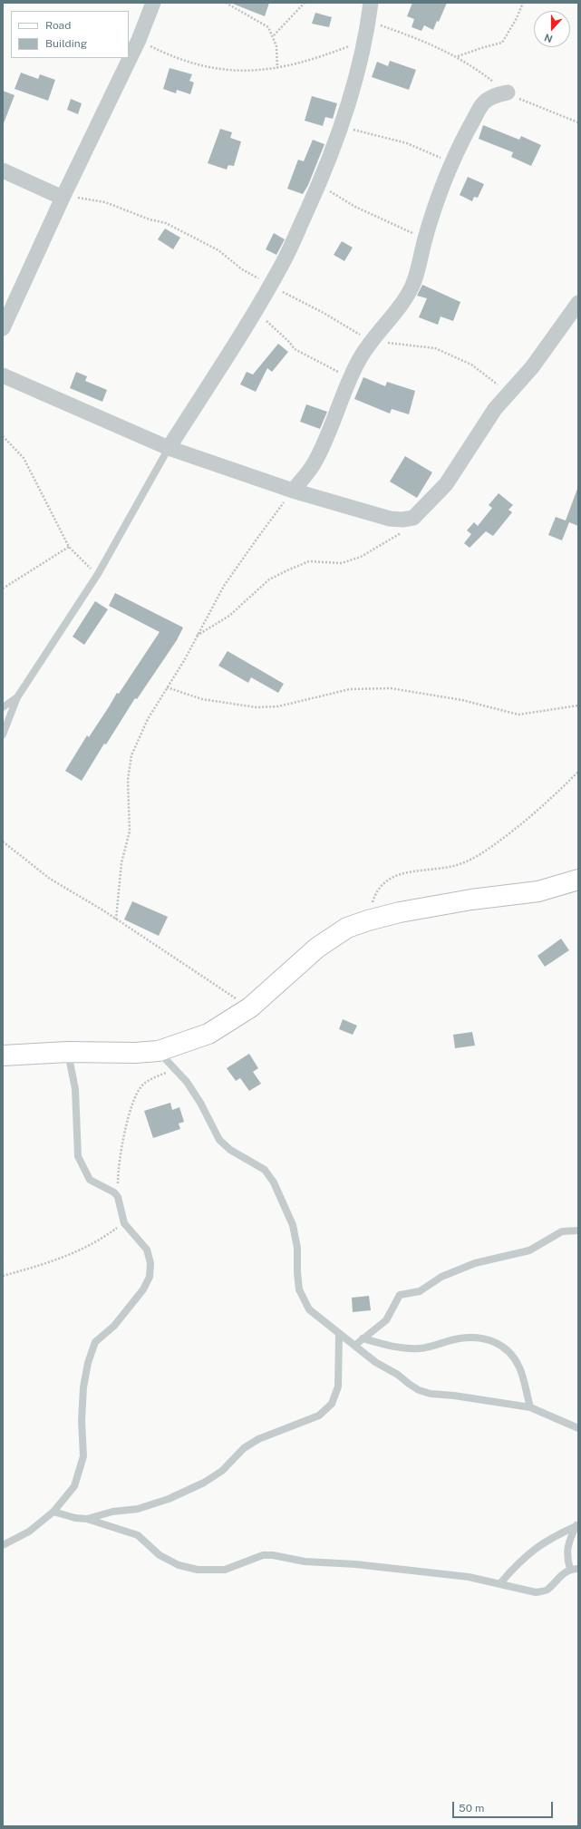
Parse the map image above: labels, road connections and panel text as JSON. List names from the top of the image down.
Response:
{
  "legend": ["Road", "Building"],
  "scale_bar": "50 m",
  "north": "bottom"
}
